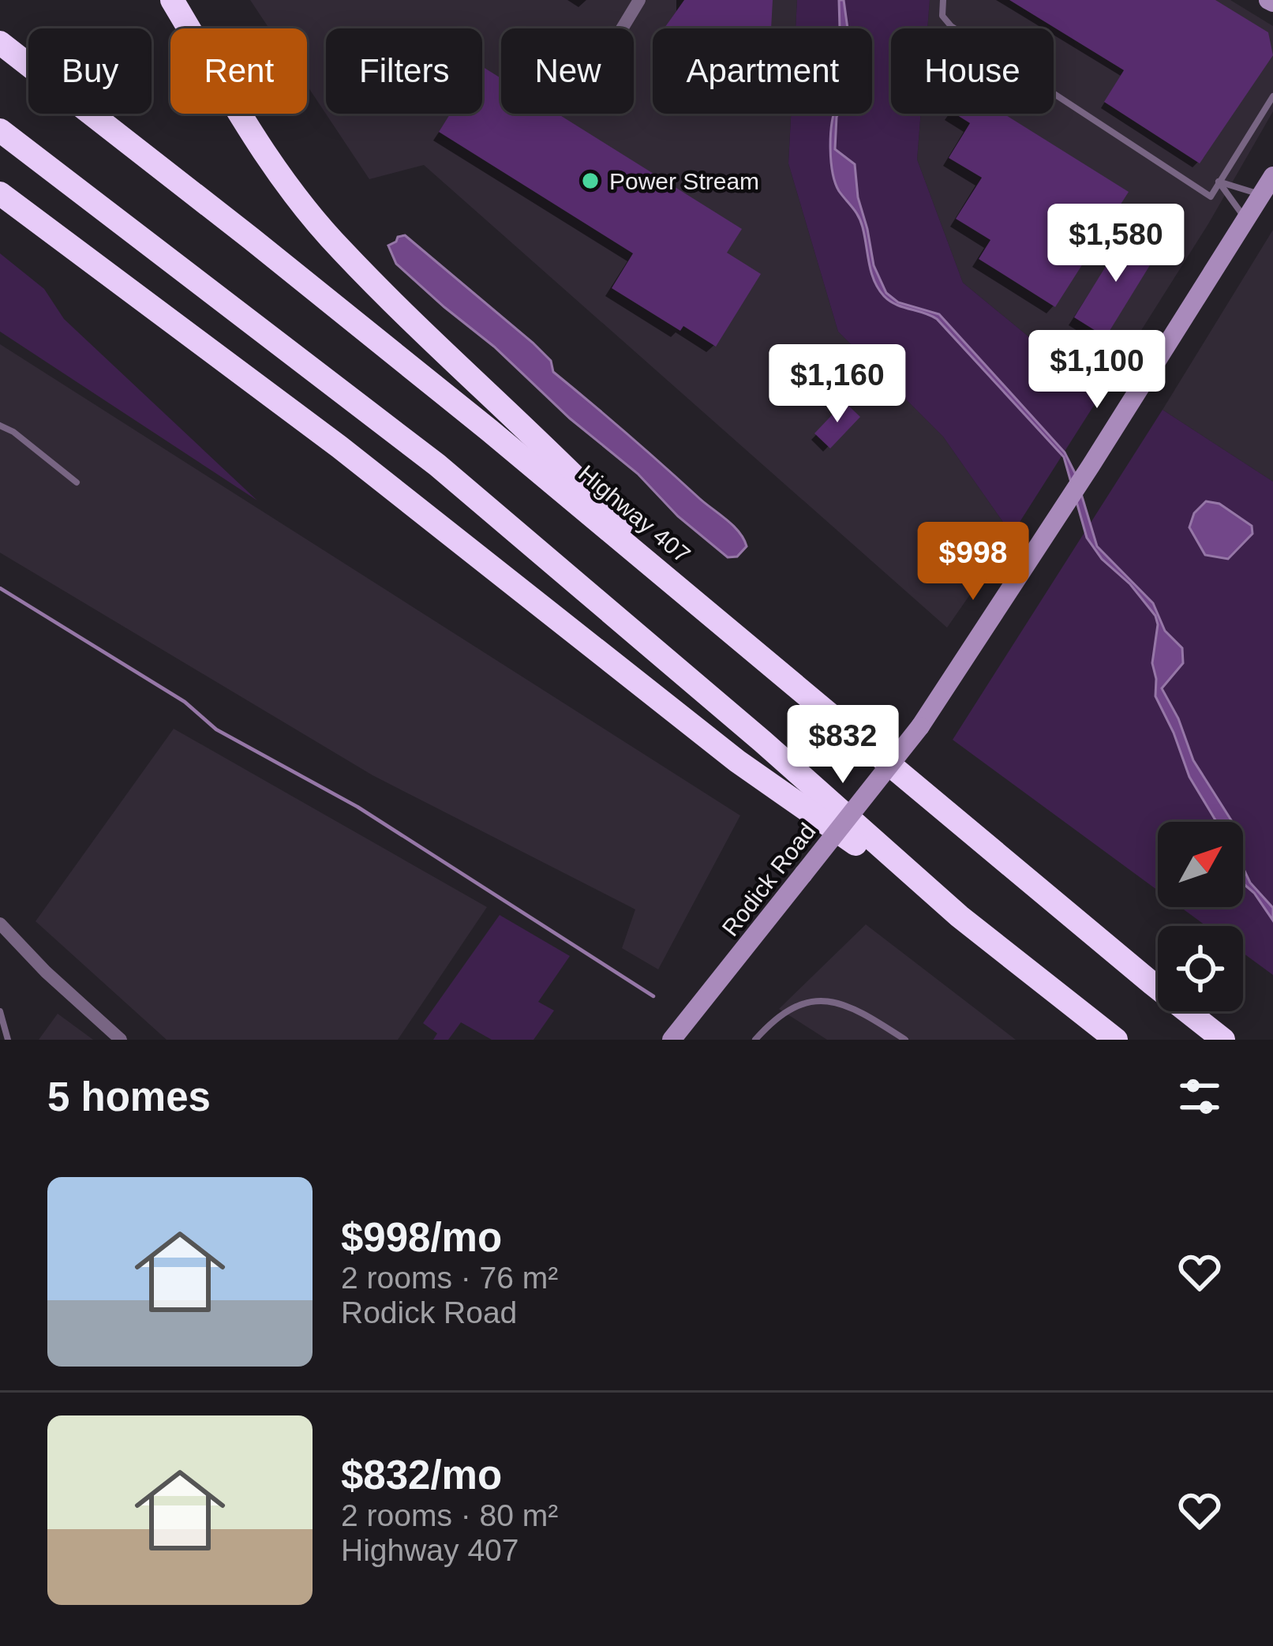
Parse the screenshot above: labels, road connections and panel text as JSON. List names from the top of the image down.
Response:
{
  "streets": {
    "highway": ["Highway 407"],
    "main road": ["Rodick Road"]
  },
  "places": ["Power Stream"],
  "north": "top right",
  "page": {
    "chip": [
      "Buy",
      "Rent",
      "Filters",
      "New",
      "Apartment",
      "House"
    ],
    "price": [
      "$1,580",
      "$1,100",
      "$1,160",
      "$998",
      "$832"
    ],
    "heading": "5 homes",
    "list": [
      {
        "name": "$998/mo",
        "note": "2 rooms · 76 m² · Rodick Road"
      },
      {
        "name": "$832/mo",
        "note": "2 rooms · 80 m² · Highway 407"
      }
    ]
  }
}
